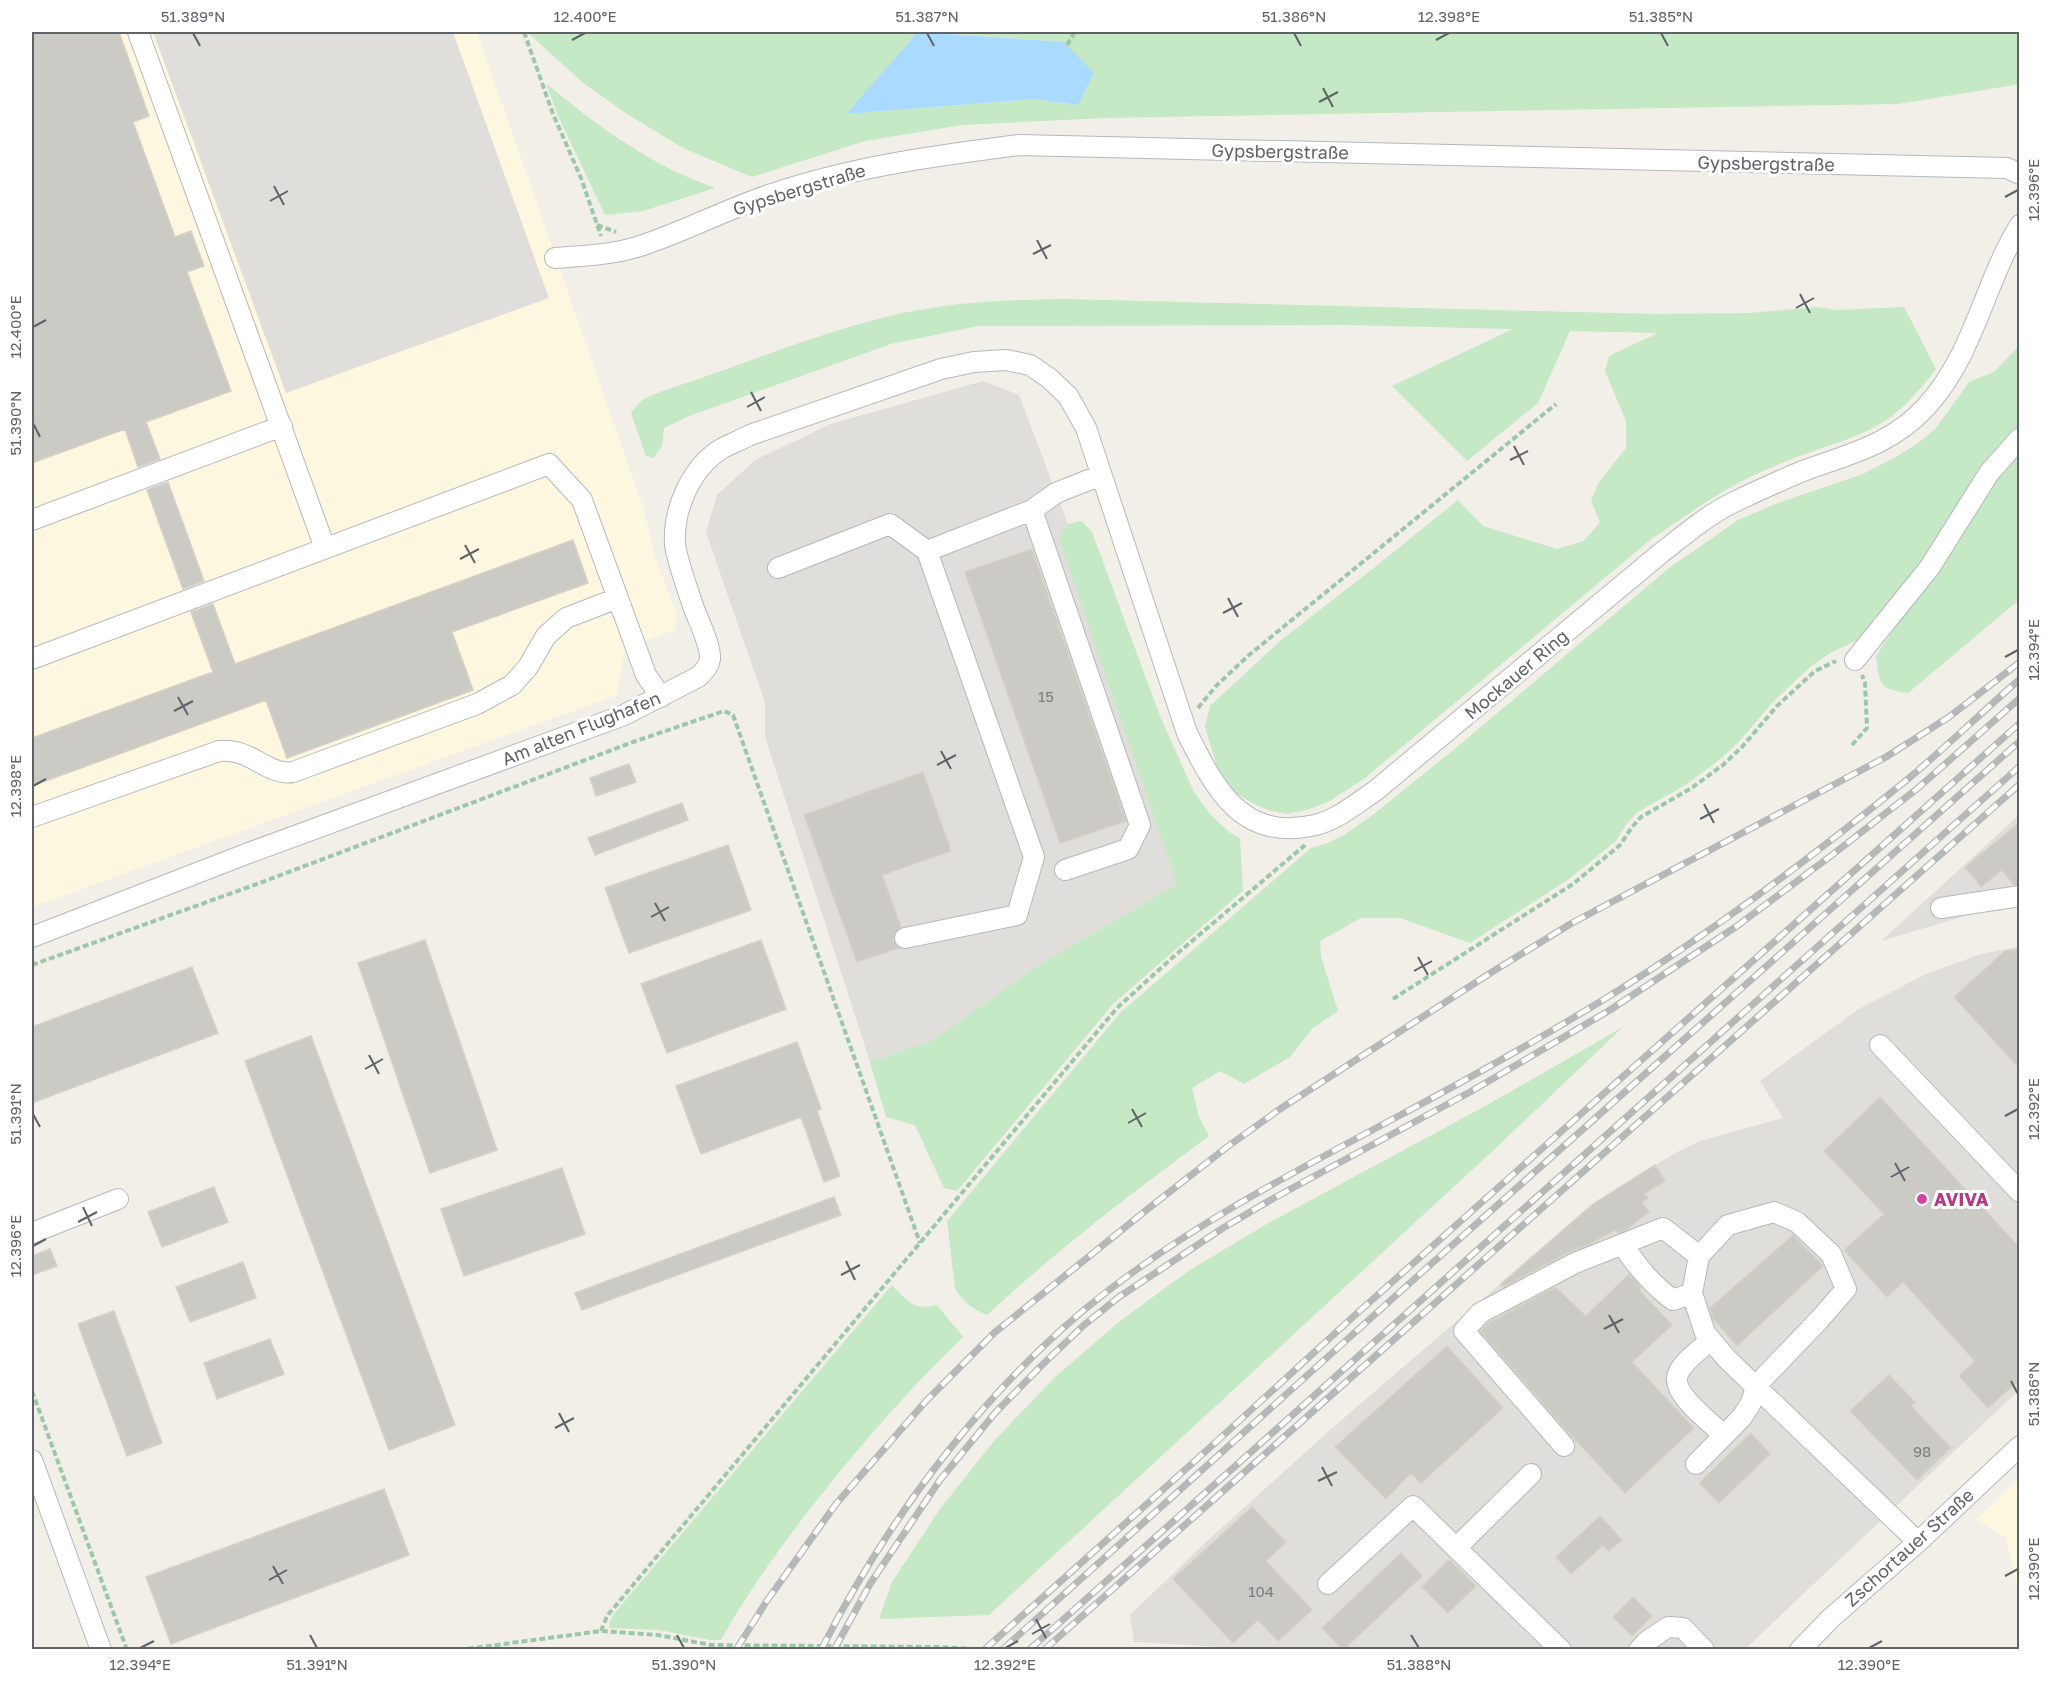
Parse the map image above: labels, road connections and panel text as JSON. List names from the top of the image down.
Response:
{
  "streets": {
    "street": [
      "Gypsbergstraße",
      "Mockauer Ring",
      "Am alten Flughafen",
      "Zschortauer Straße"
    ]
  },
  "crossings": [
    ["Mockauer Ring", "Am alten Flughafen"]
  ],
  "places": ["AVIVA"],
  "house_numbers": ["15", "98", "104"],
  "coordinates": [
    "51.389°N",
    "12.400°E",
    "51.387°N",
    "51.386°N",
    "12.398°E",
    "51.385°N",
    "12.396°E",
    "51.390°N",
    "12.394°E",
    "12.392°E",
    "51.391°N",
    "12.390°E",
    "51.388°N"
  ]
}
